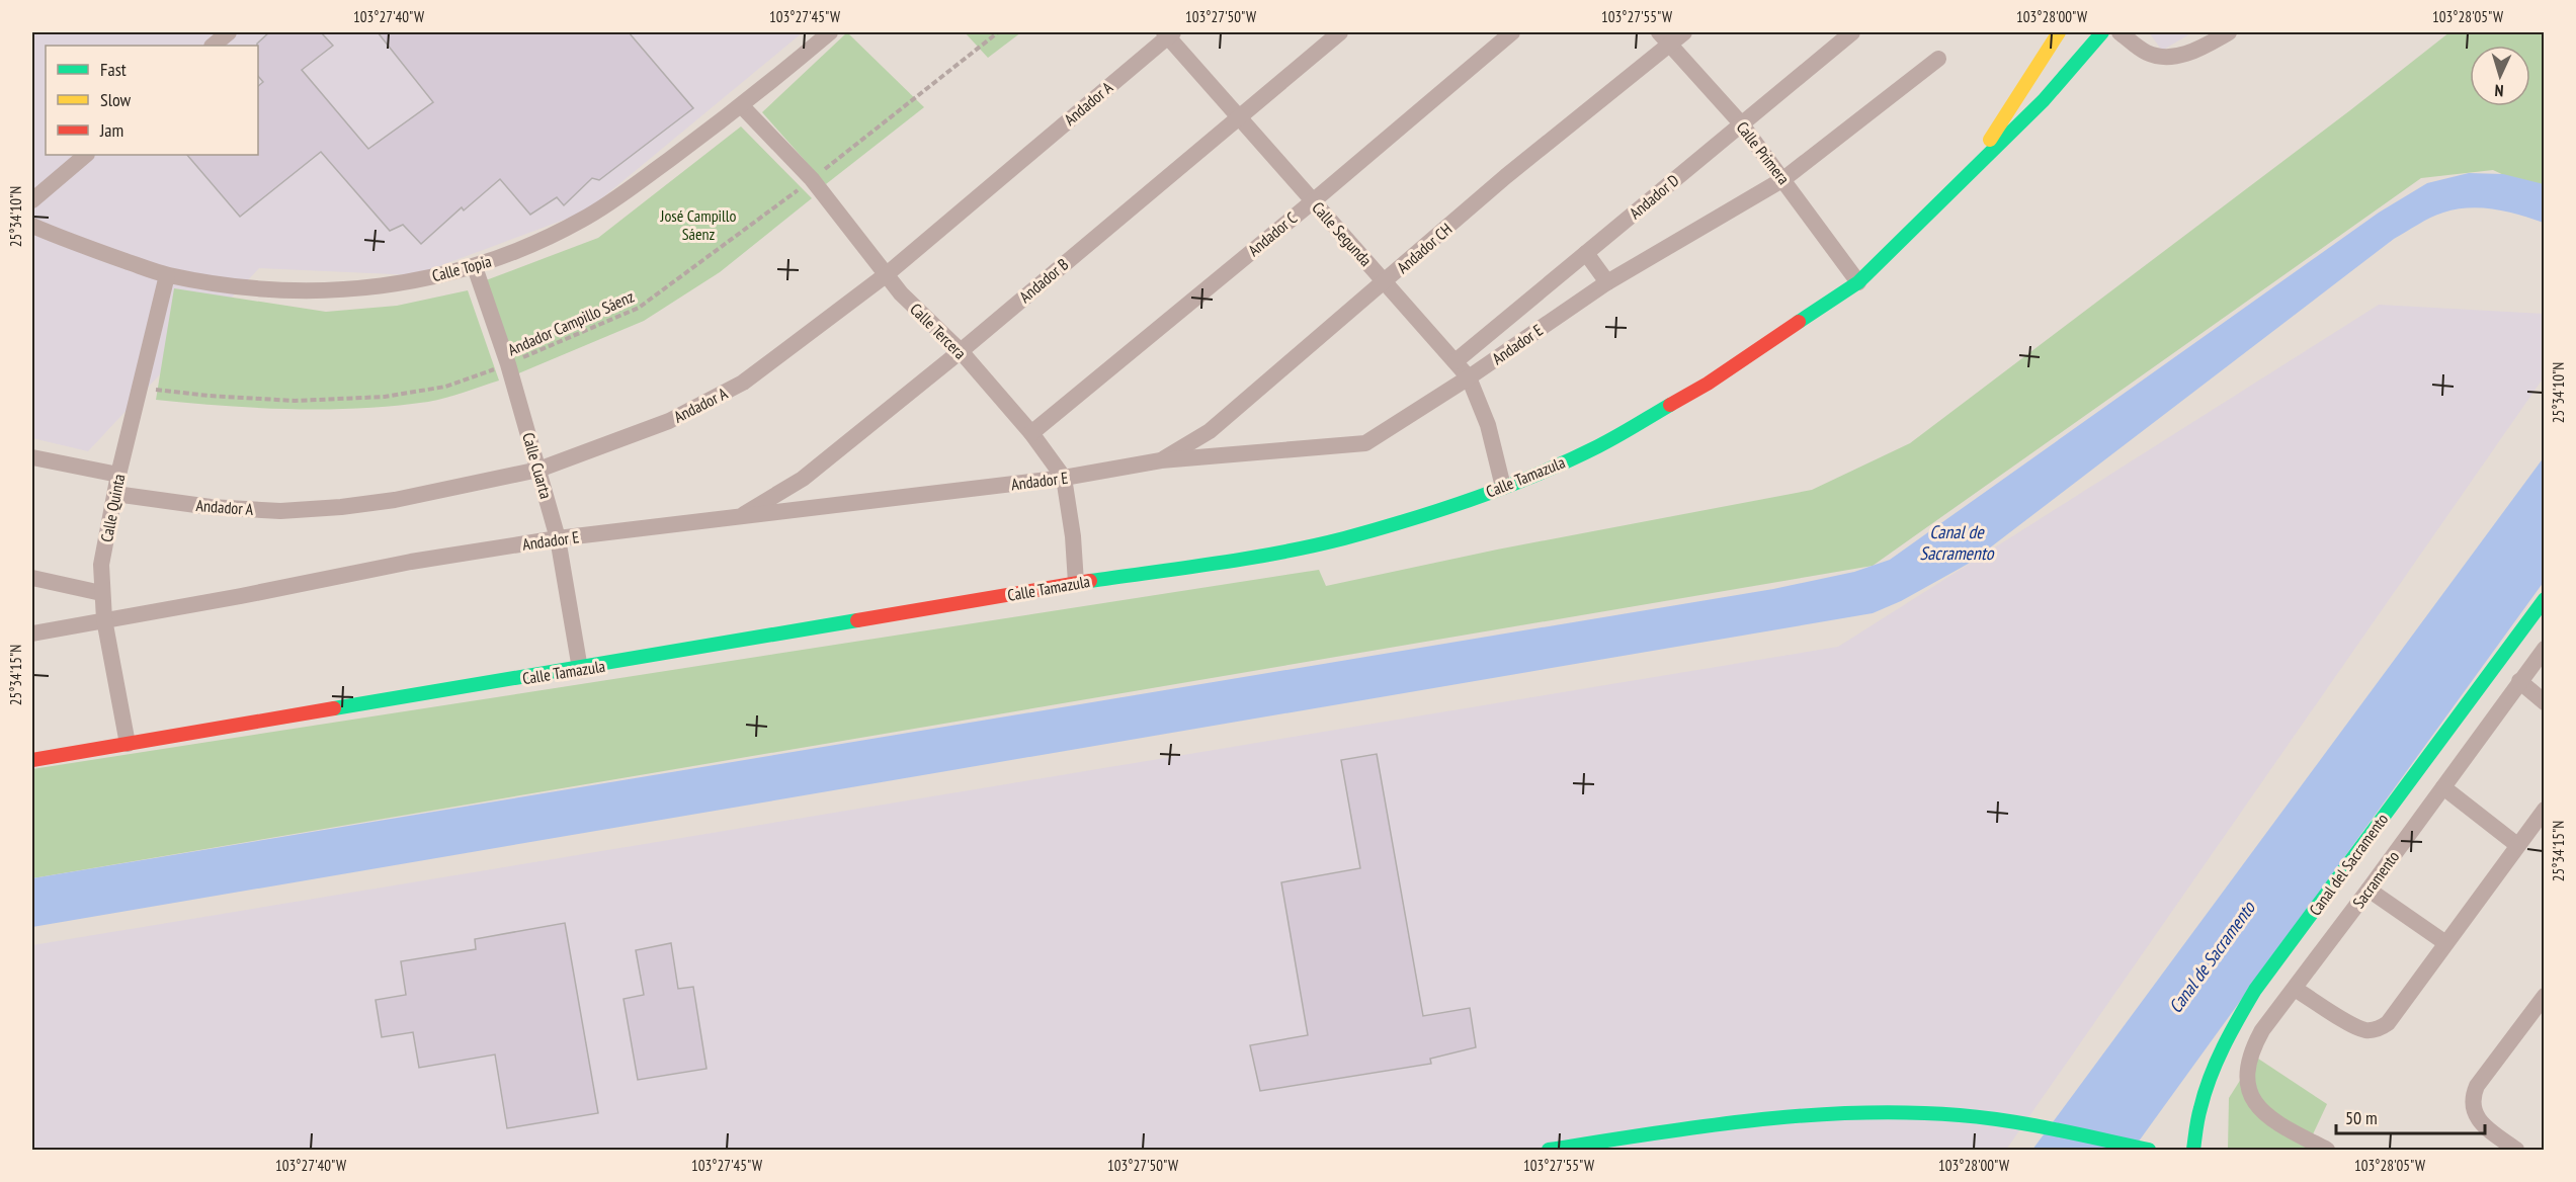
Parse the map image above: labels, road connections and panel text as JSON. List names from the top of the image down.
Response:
{
  "streets": {
    "main road": ["Calle Tamazula", "Canal del Sacramento"],
    "street": [
      "Andador A",
      "Calle Primera",
      "Andador D",
      "Andador C",
      "Calle Segunda",
      "Andador CH",
      "Calle Topia",
      "Andador B",
      "Calle Tercera",
      "Andador E",
      "Calle Cuarta",
      "Calle Quinta",
      "Sacramento"
    ],
    "path": ["Andador Campillo Sáenz"]
  },
  "crossings": [
    ["Andador A", "Calle Segunda"],
    ["Andador A", "Calle Tercera"],
    ["Andador A", "Calle Cuarta"],
    ["Andador A", "Calle Quinta"],
    ["Calle Primera", "Andador D"],
    ["Calle Primera", "Andador CH"],
    ["Calle Primera", "Andador E"],
    ["Calle Primera", "Calle Tamazula"],
    ["Andador D", "Calle Segunda"],
    ["Andador C", "Calle Segunda"],
    ["Andador C", "Calle Tercera"],
    ["Calle Segunda", "Andador CH"],
    ["Calle Segunda", "Andador B"],
    ["Calle Segunda", "Andador E"],
    ["Calle Segunda", "Calle Tamazula"],
    ["Andador CH", "Andador E"],
    ["Calle Topia", "Calle Tercera"],
    ["Calle Topia", "Calle Cuarta"],
    ["Calle Topia", "Calle Quinta"],
    ["Andador B", "Calle Tercera"],
    ["Andador B", "Andador E"],
    ["Andador Campillo Sáenz", "Calle Tercera"],
    ["Andador Campillo Sáenz", "Calle Cuarta"],
    ["Andador Campillo Sáenz", "Calle Quinta"],
    ["Calle Tercera", "Andador E"],
    ["Calle Tercera", "Calle Tamazula"],
    ["Andador E", "Calle Cuarta"],
    ["Andador E", "Calle Quinta"],
    ["Calle Cuarta", "Calle Tamazula"],
    ["Calle Tamazula", "Calle Quinta"]
  ],
  "water": ["Canal de Sacramento"],
  "parks": ["José Campillo Sáenz"],
  "legend": ["Fast", "Slow", "Jam"],
  "scale_bar": "50 m",
  "north": "bottom",
  "coordinates": [
    "103°27'40\"W",
    "103°27'45\"W",
    "103°27'50\"W",
    "103°27'55\"W",
    "103°28'00\"W",
    "103°28'05\"W",
    "25°34'10\"N",
    "25°34'15\"N"
  ]
}
